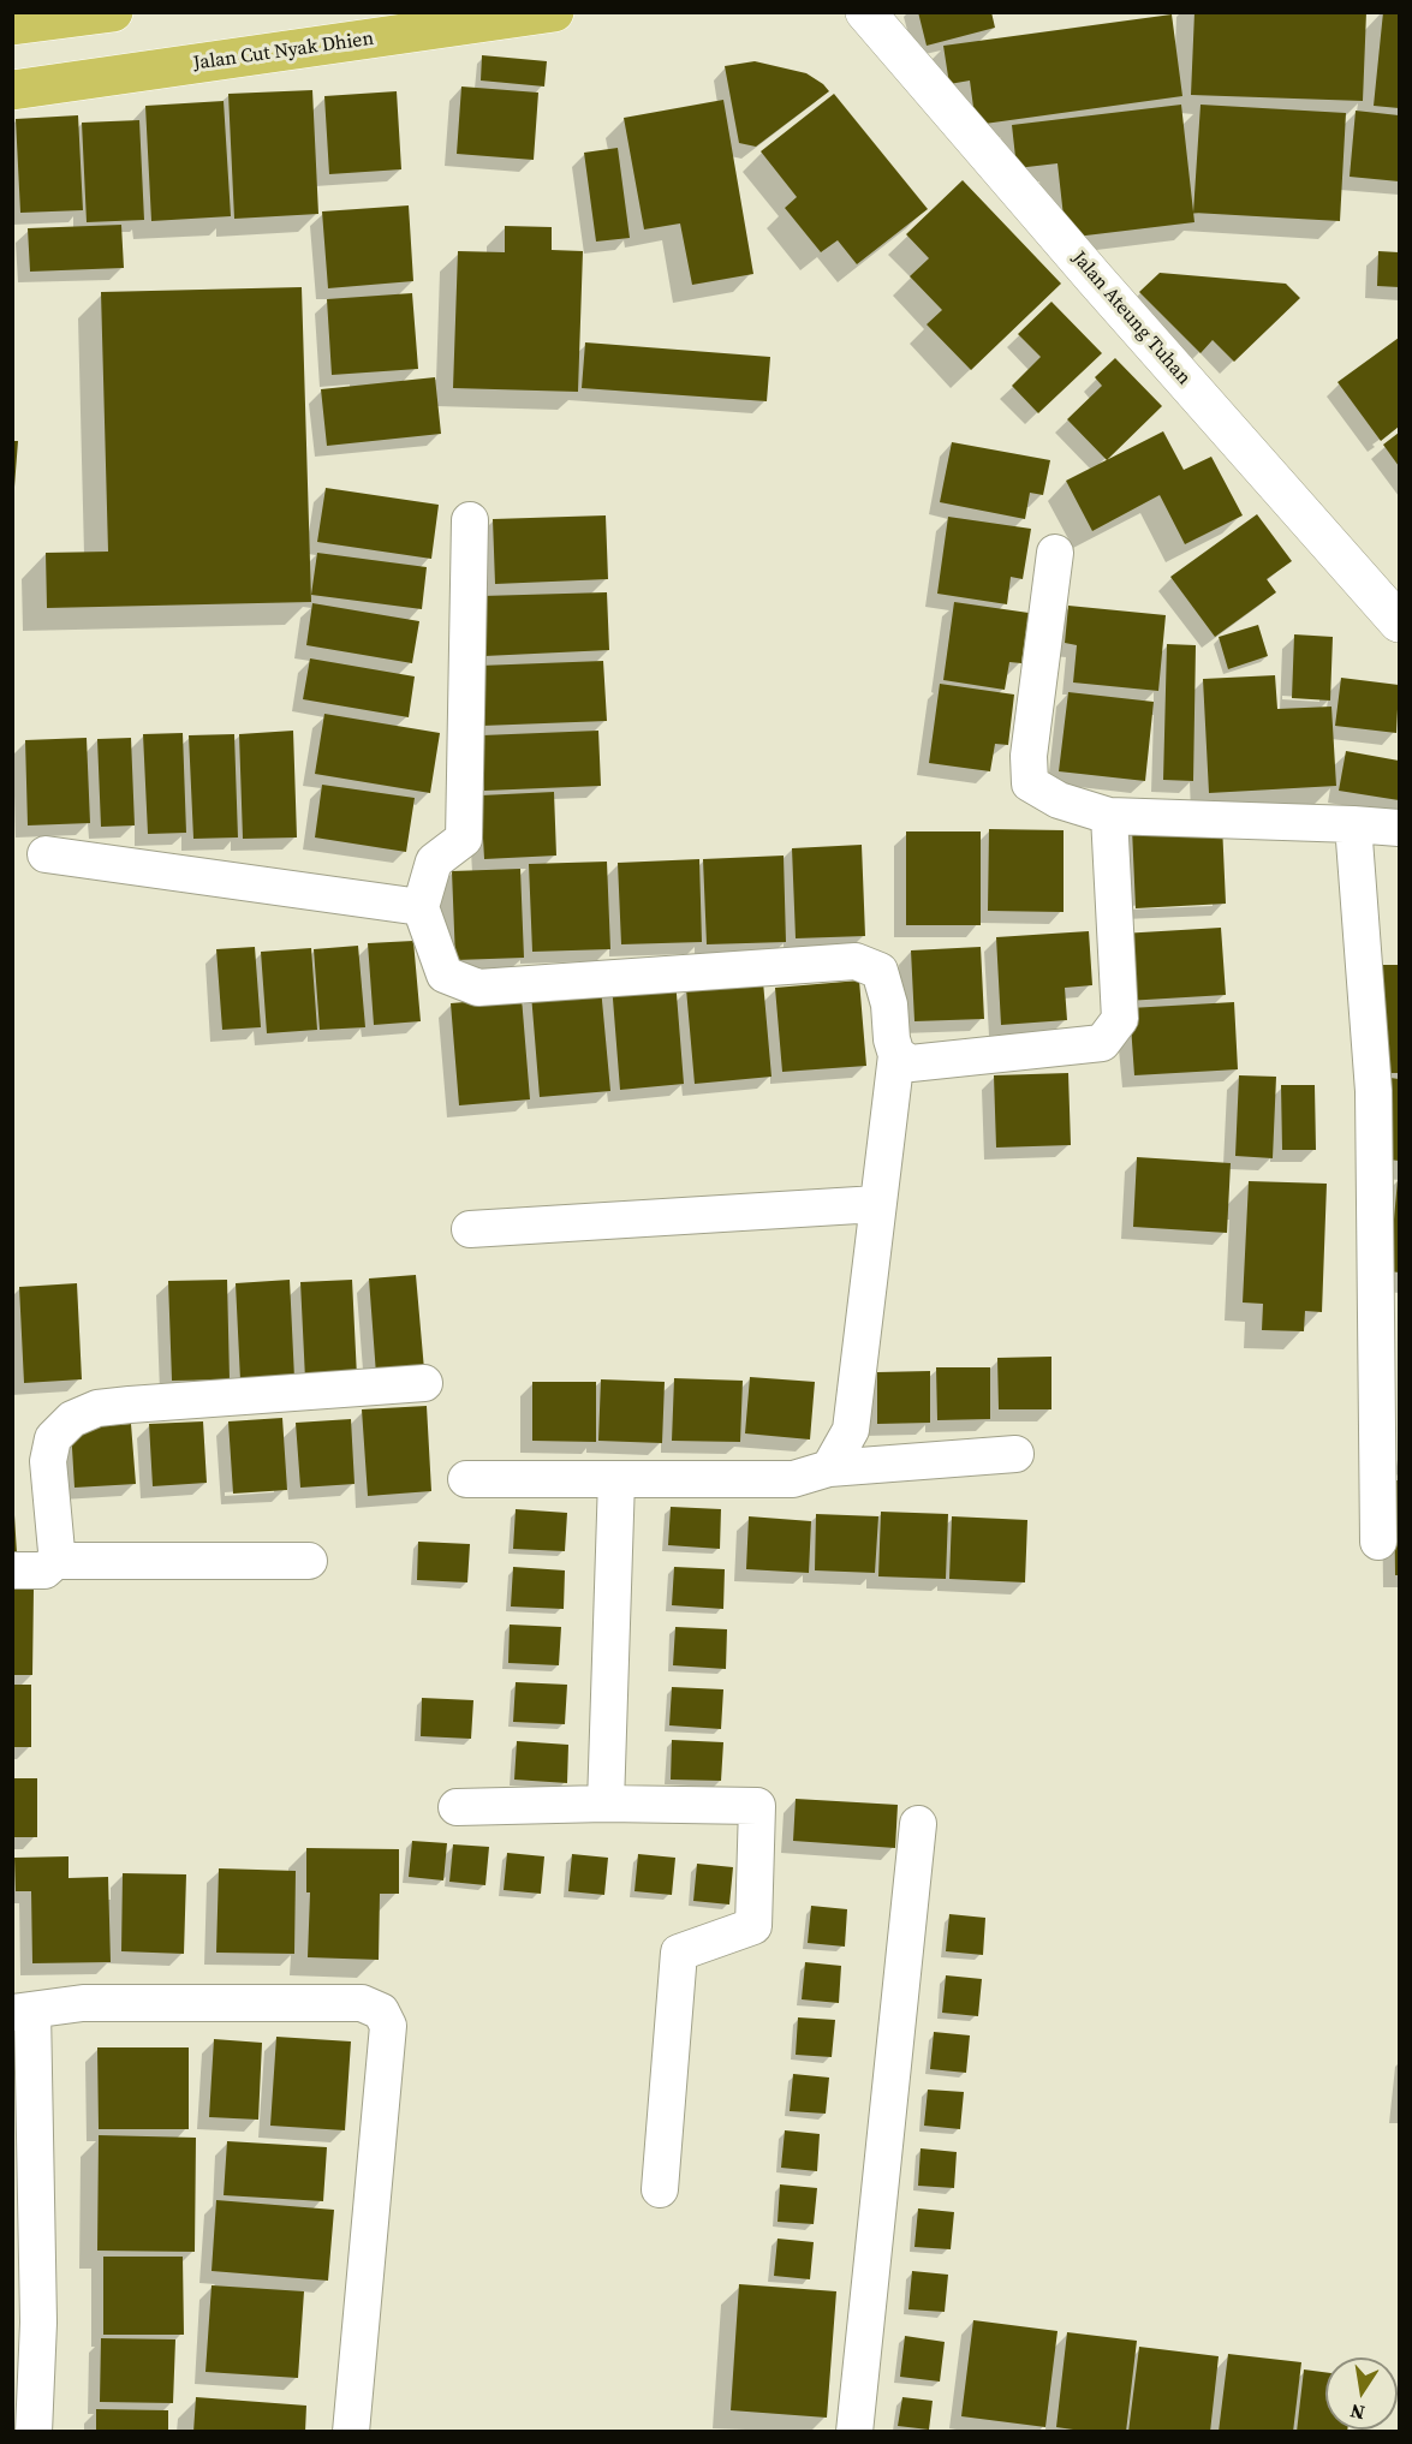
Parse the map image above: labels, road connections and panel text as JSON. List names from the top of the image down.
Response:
{
  "streets": {
    "highway": ["Jalan Cut Nyak Dhien"],
    "street": ["Jalan Ateung Tuhan"]
  },
  "north": "bottom"
}
